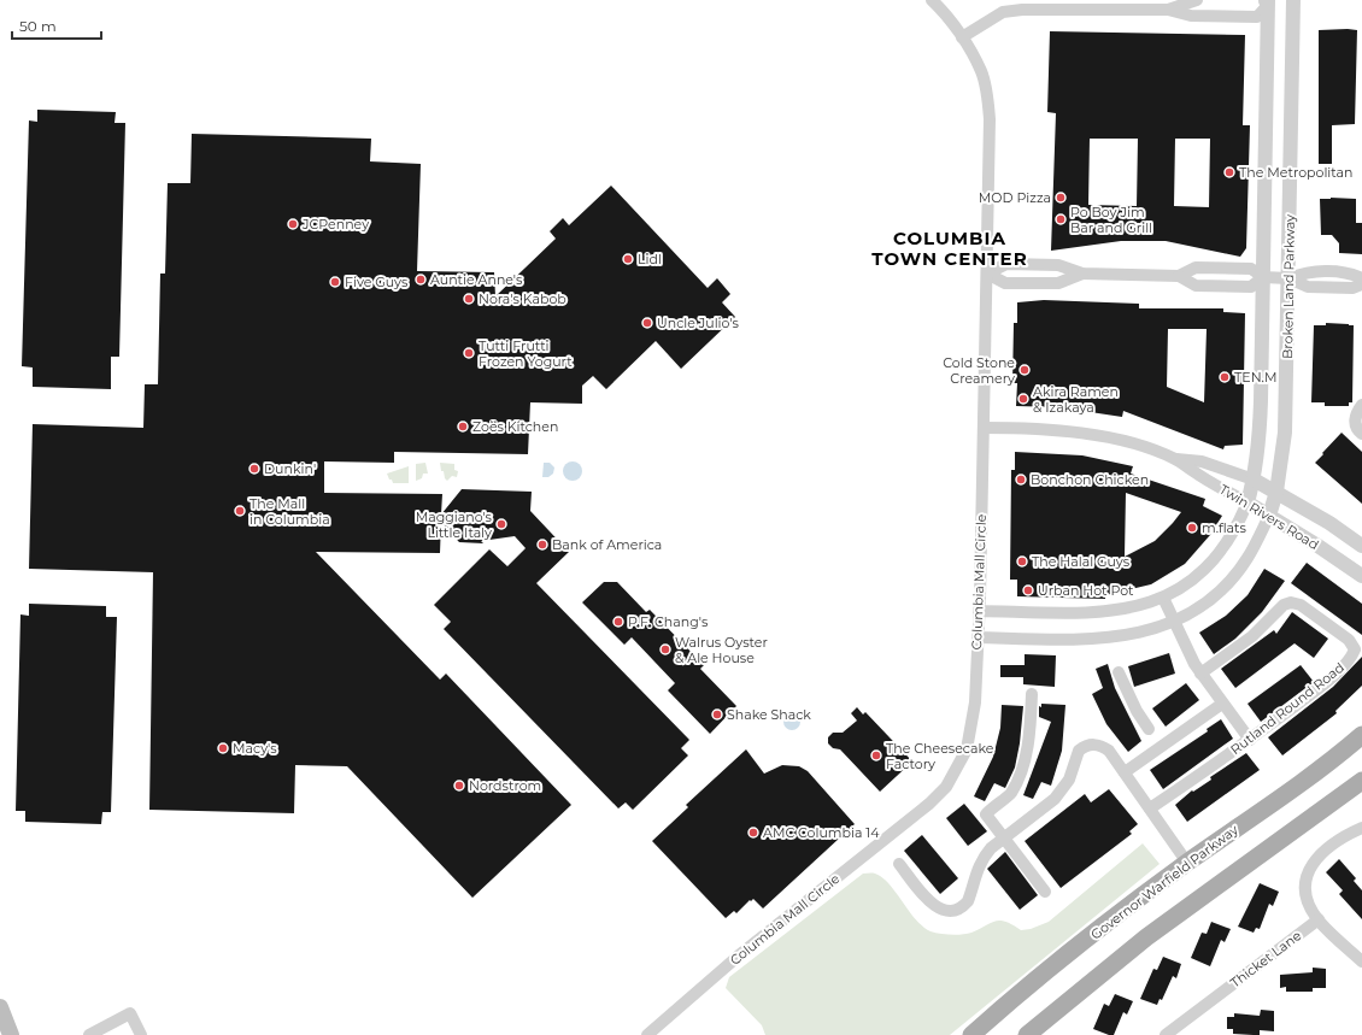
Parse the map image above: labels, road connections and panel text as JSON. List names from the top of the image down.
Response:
{
  "streets": {
    "main road": ["Governor Warfield Parkway"],
    "street": [
      "Broken Land Parkway",
      "Twin Rivers Road",
      "Columbia Mall Circle",
      "Rutland Round Road",
      "Thicket Lane"
    ]
  },
  "crossings": [
    ["Broken Land Parkway", "Twin Rivers Road"],
    ["Broken Land Parkway", "Columbia Mall Circle"],
    ["Twin Rivers Road", "Columbia Mall Circle"]
  ],
  "districts": ["COLUMBIA TOWN CENTER"],
  "places": [
    "The Metropolitan",
    "MOD Pizza",
    "Po Boy Jim Bar and Grill",
    "JCPenney",
    "Lidl",
    "Auntie Anne's",
    "Five Guys",
    "Nora's Kabob",
    "Uncle Julio's",
    "Tutti Frutti Frozen Yogurt",
    "Cold Stone Creamery",
    "TEN.M",
    "Akira Ramen & Izakaya",
    "Zoës Kitchen",
    "Dunkin'",
    "Bonchon Chicken",
    "The Mall in Columbia",
    "Maggiano's Little Italy",
    "m.flats",
    "Bank of America",
    "The Halal Guys",
    "Urban Hot Pot",
    "P.F. Chang's",
    "Walrus Oyster & Ale House",
    "Shake Shack",
    "Macy's",
    "The Cheesecake Factory",
    "Nordstrom",
    "AMC Columbia 14"
  ],
  "scale_bar": "50 m"
}
